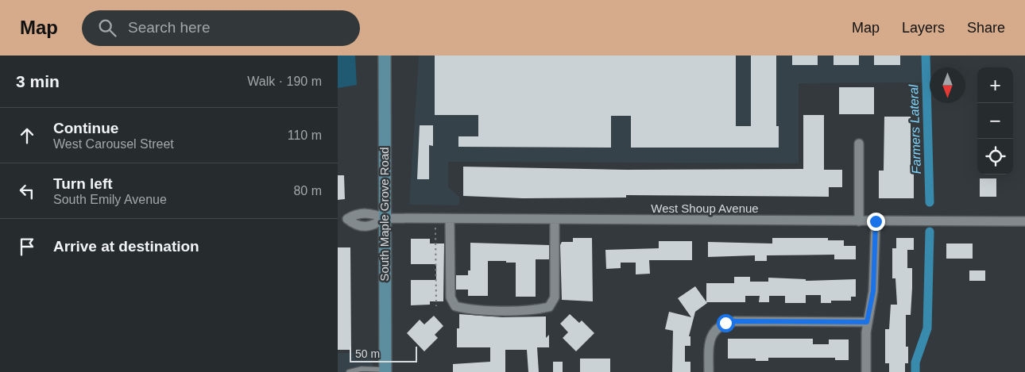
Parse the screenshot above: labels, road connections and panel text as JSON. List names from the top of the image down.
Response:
{
  "streets": {
    "main road": ["South Maple Grove Road"],
    "street": ["West Shoup Avenue"]
  },
  "crossings": [
    ["West Shoup Avenue", "South Maple Grove Road"]
  ],
  "water": ["Farmers Lateral"],
  "scale_bar": "50 m",
  "north": "bottom",
  "page": {
    "header": "Map",
    "search": "Search here",
    "nav": ["Map", "Layers", "Share"],
    "heading": ["3 min", "Walk · 190 m"],
    "map_buttons": ["+", "−"],
    "list": [
      ["Continue", "West Carousel Street", "110 m"],
      ["Turn left", "South Emily Avenue", "80 m"],
      "Arrive at destination"
    ],
    "scale": "50 m"
  }
}
